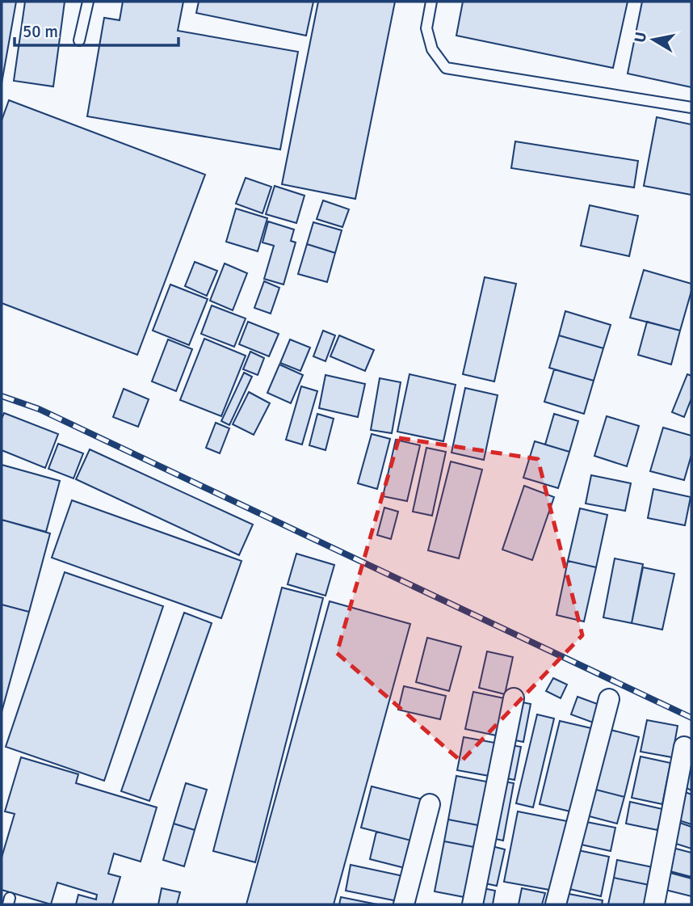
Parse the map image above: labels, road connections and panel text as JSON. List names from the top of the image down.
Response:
{
  "scale_bar": "50 m",
  "north": "left"
}
